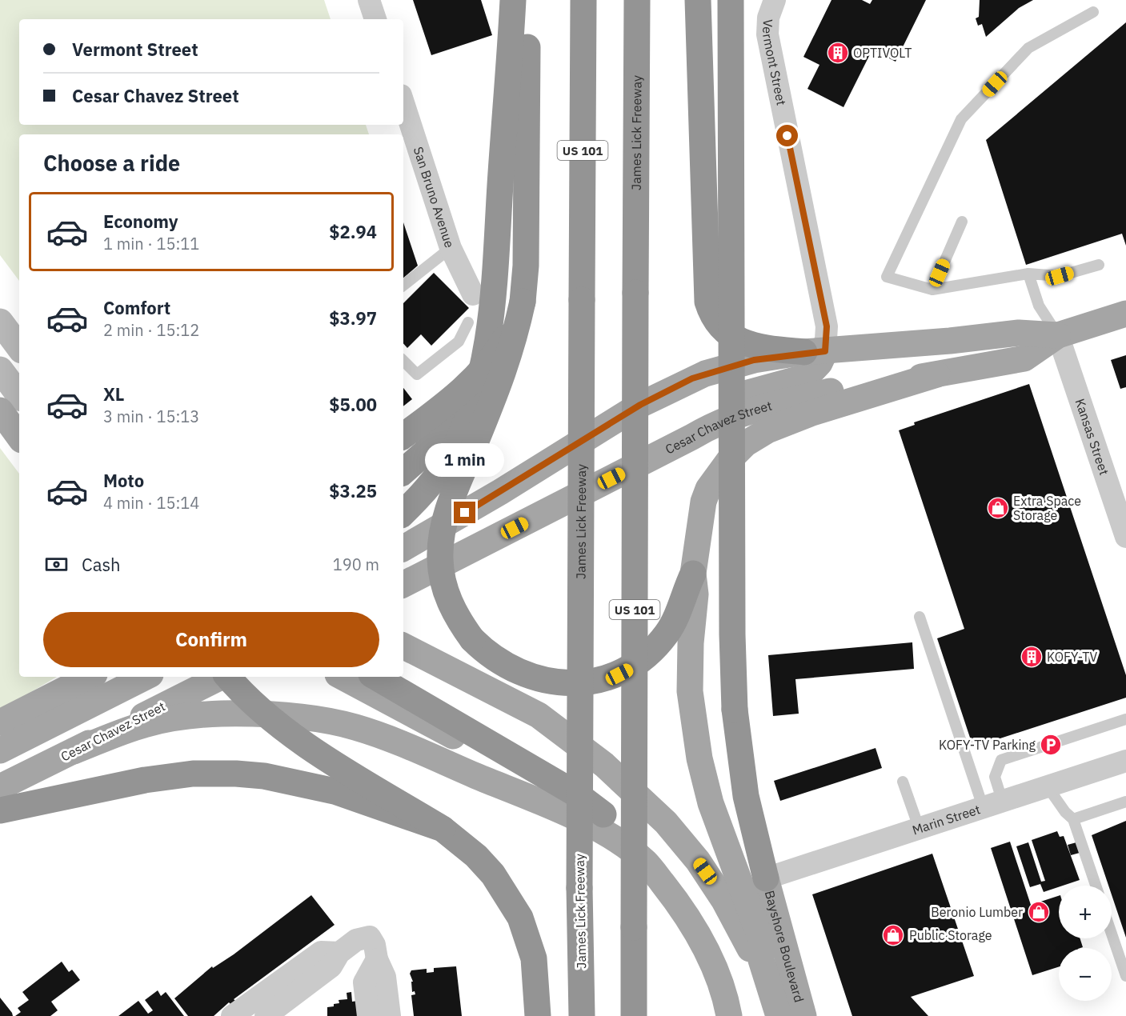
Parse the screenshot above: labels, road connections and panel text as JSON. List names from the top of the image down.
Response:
{
  "streets": {
    "highway": ["James Lick Freeway", "US 101"],
    "main road": ["Cesar Chavez Street", "Bayshore Boulevard"],
    "street": [
      "Vermont Street",
      "San Bruno Avenue",
      "Kansas Street",
      "Marin Street"
    ]
  },
  "crossings": [
    ["Vermont Street", "Cesar Chavez Street"],
    ["Cesar Chavez Street", "Kansas Street"],
    ["Marin Street", "Bayshore Boulevard"]
  ],
  "places": {
    "building": ["OPTIVOLT", "KOFY-TV"],
    "shop": ["Extra Space Storage", "Beronio Lumber", "Public Storage"],
    "parking": ["KOFY-TV Parking"]
  },
  "page": {
    "banner": ["Vermont Street", "Cesar Chavez Street"],
    "heading": "Choose a ride",
    "list": [
      {
        "name": "Economy",
        "note": "1 min · 15:11",
        "value": "$2.94"
      },
      {
        "name": "Comfort",
        "note": "2 min · 15:12",
        "value": "$3.97"
      },
      {
        "name": "XL",
        "note": "3 min · 15:13",
        "value": "$5.00"
      },
      {
        "name": "Moto",
        "note": "4 min · 15:14",
        "value": "$3.25"
      }
    ],
    "bubble": "1 min",
    "pay": ["Cash", "190 m"],
    "buttons": "Confirm",
    "map_buttons": ["+", "−"]
  }
}
